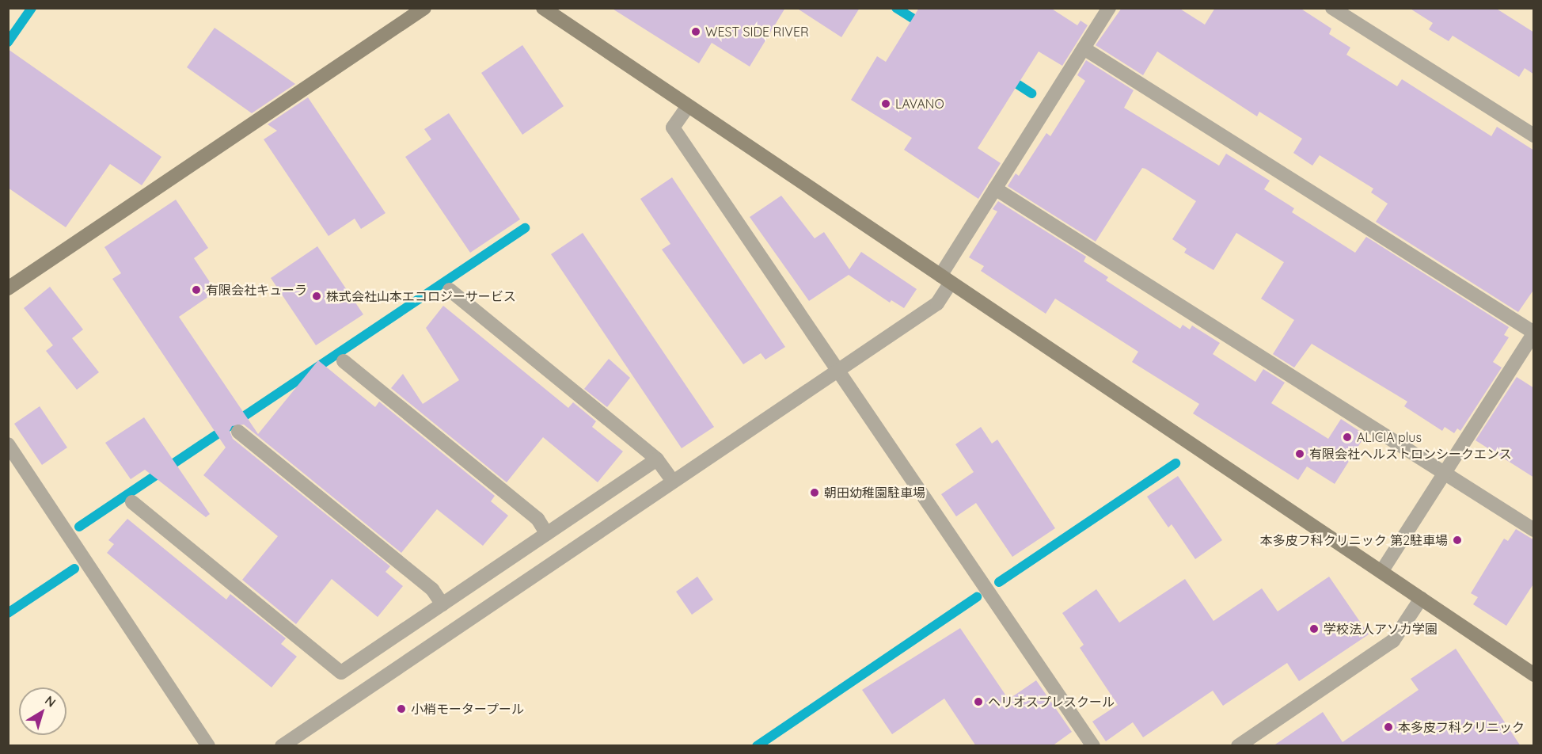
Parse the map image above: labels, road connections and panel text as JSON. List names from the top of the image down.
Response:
{
  "places": [
    "WEST SIDE RIVER",
    "LAVANO",
    "有限会社キューラ",
    "株式会社山本エコロジーサービス",
    "ALICIA plus",
    "有限会社ヘルストロンシークエンス",
    "朝田幼稚園駐車場",
    "本多皮フ科クリニック 第2駐車場",
    "学校法人アソカ学園",
    "ヘリオスプレスクール",
    "小梢モータープール",
    "本多皮フ科クリニック"
  ],
  "north": "top right"
}
